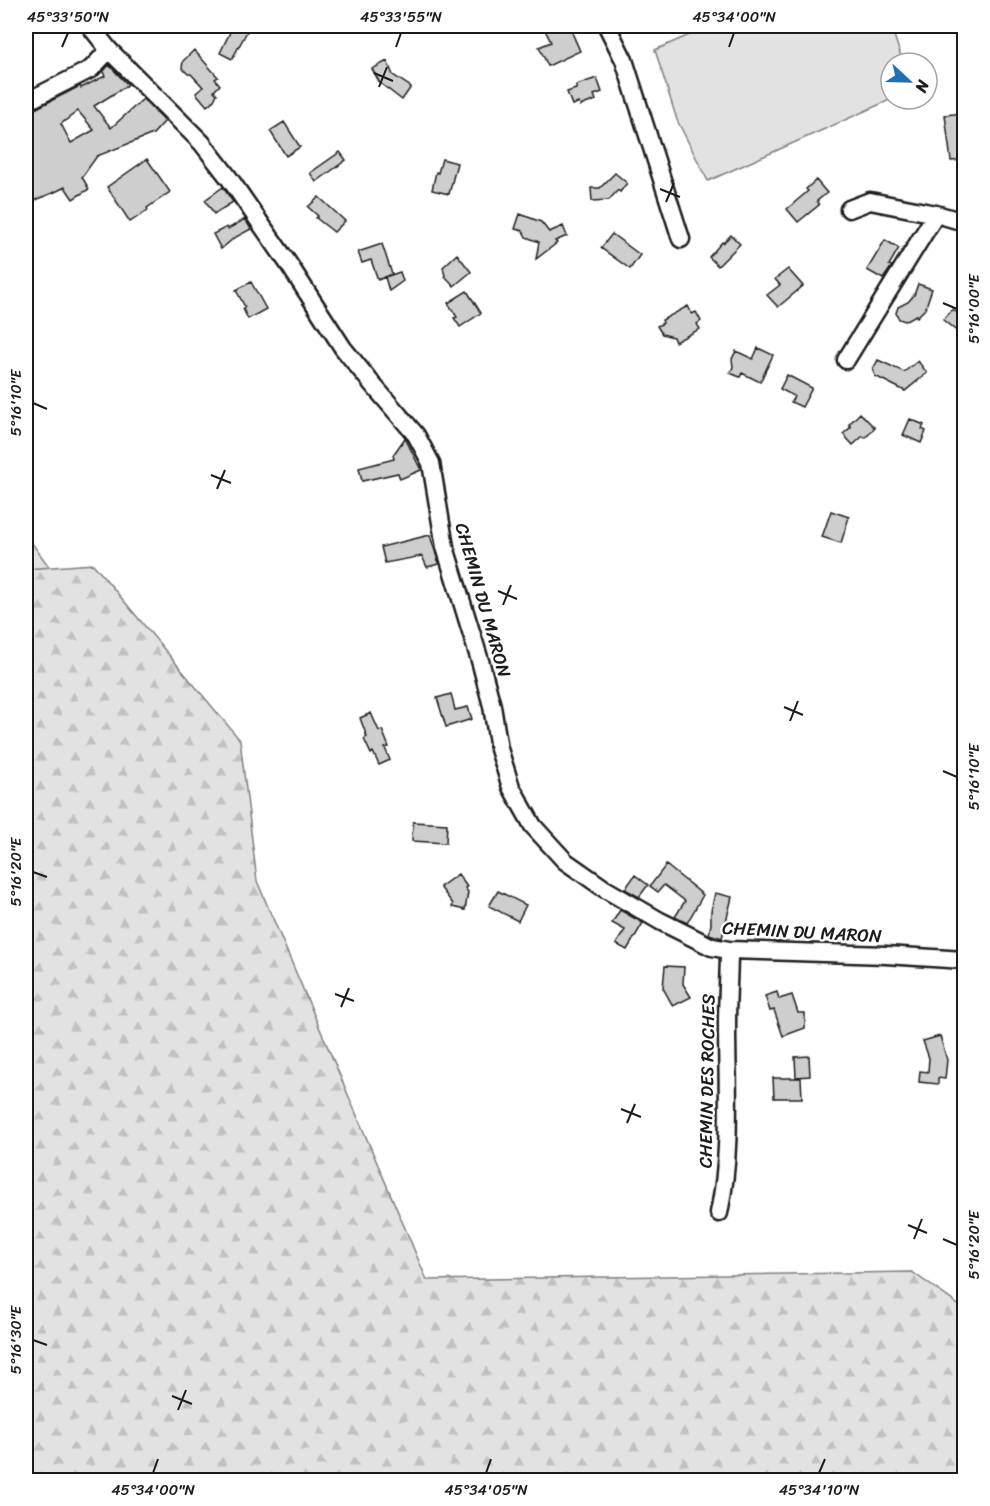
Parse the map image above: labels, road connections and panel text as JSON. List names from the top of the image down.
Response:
{
  "streets": {
    "street": ["CHEMIN DU MARON", "CHEMIN DES ROCHES"]
  },
  "crossings": [
    ["CHEMIN DU MARON", "CHEMIN DES ROCHES"]
  ],
  "north": "right",
  "coordinates": [
    "45°33'50\"N",
    "45°33'55\"N",
    "45°34'00\"N",
    "5°16'00\"E",
    "5°16'10\"E",
    "5°16'20\"E",
    "5°16'30\"E",
    "45°34'05\"N",
    "45°34'10\"N"
  ]
}
